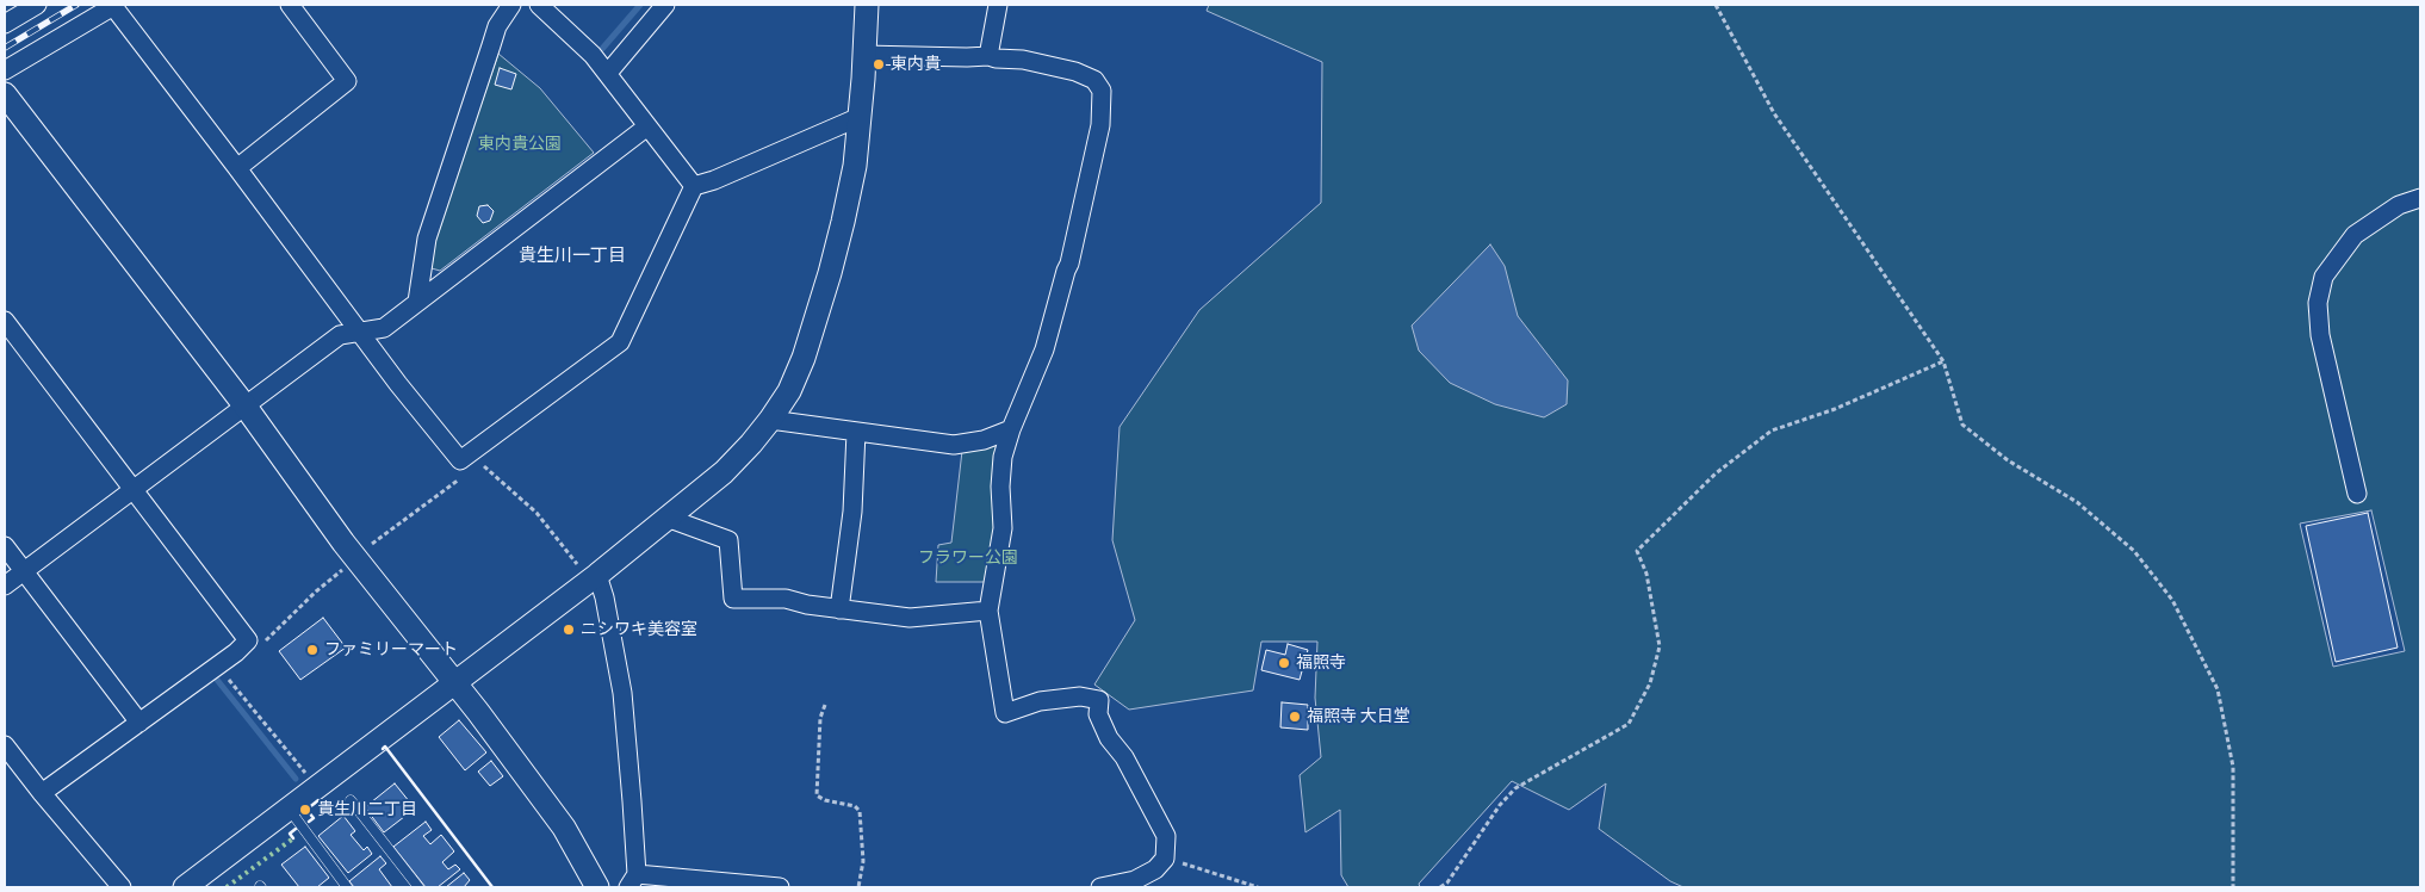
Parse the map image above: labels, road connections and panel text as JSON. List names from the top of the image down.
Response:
{
  "districts": ["貴生川一丁目"],
  "parks": ["東内貴公園", "フラワー公園"],
  "places": [
    "東内貴",
    "ニシワキ美容室",
    "ファミリーマート",
    "福照寺",
    "福照寺 大日堂",
    "貴生川二丁目"
  ]
}
